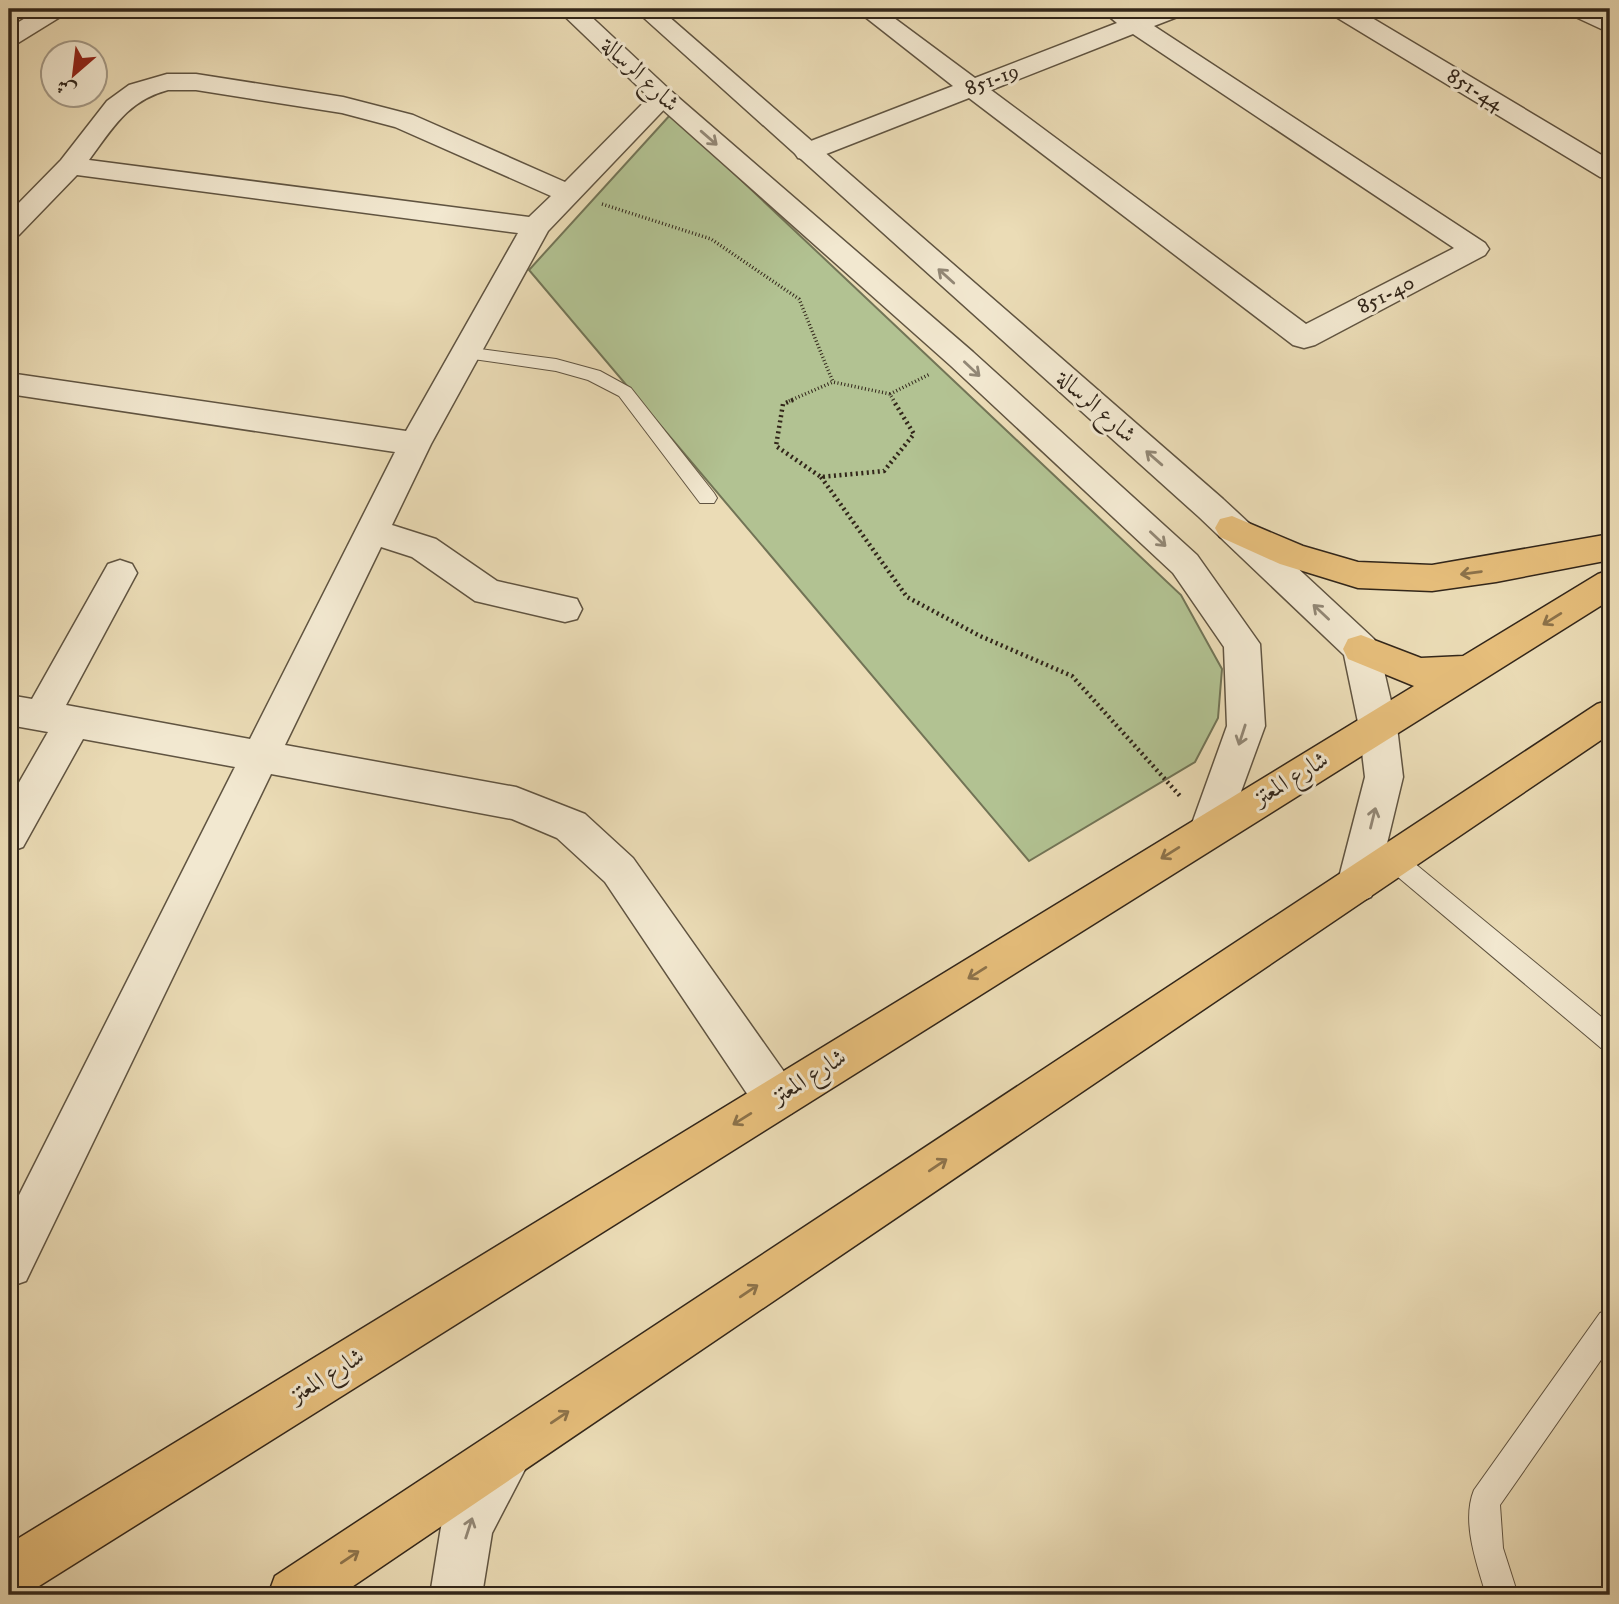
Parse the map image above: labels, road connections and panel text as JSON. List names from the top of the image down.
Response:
{
  "streets": {
    "main road": ["شارع المعتز"],
    "street": [
      "شارع الرسالة",
      "851-19",
      "851-44",
      "851-40"
    ]
  },
  "crossings": [
    ["شارع الرسالة", "851-19"],
    ["شارع الرسالة", "شارع المعتز"],
    ["851-19", "851-40"]
  ],
  "north": "bottom left"
}
